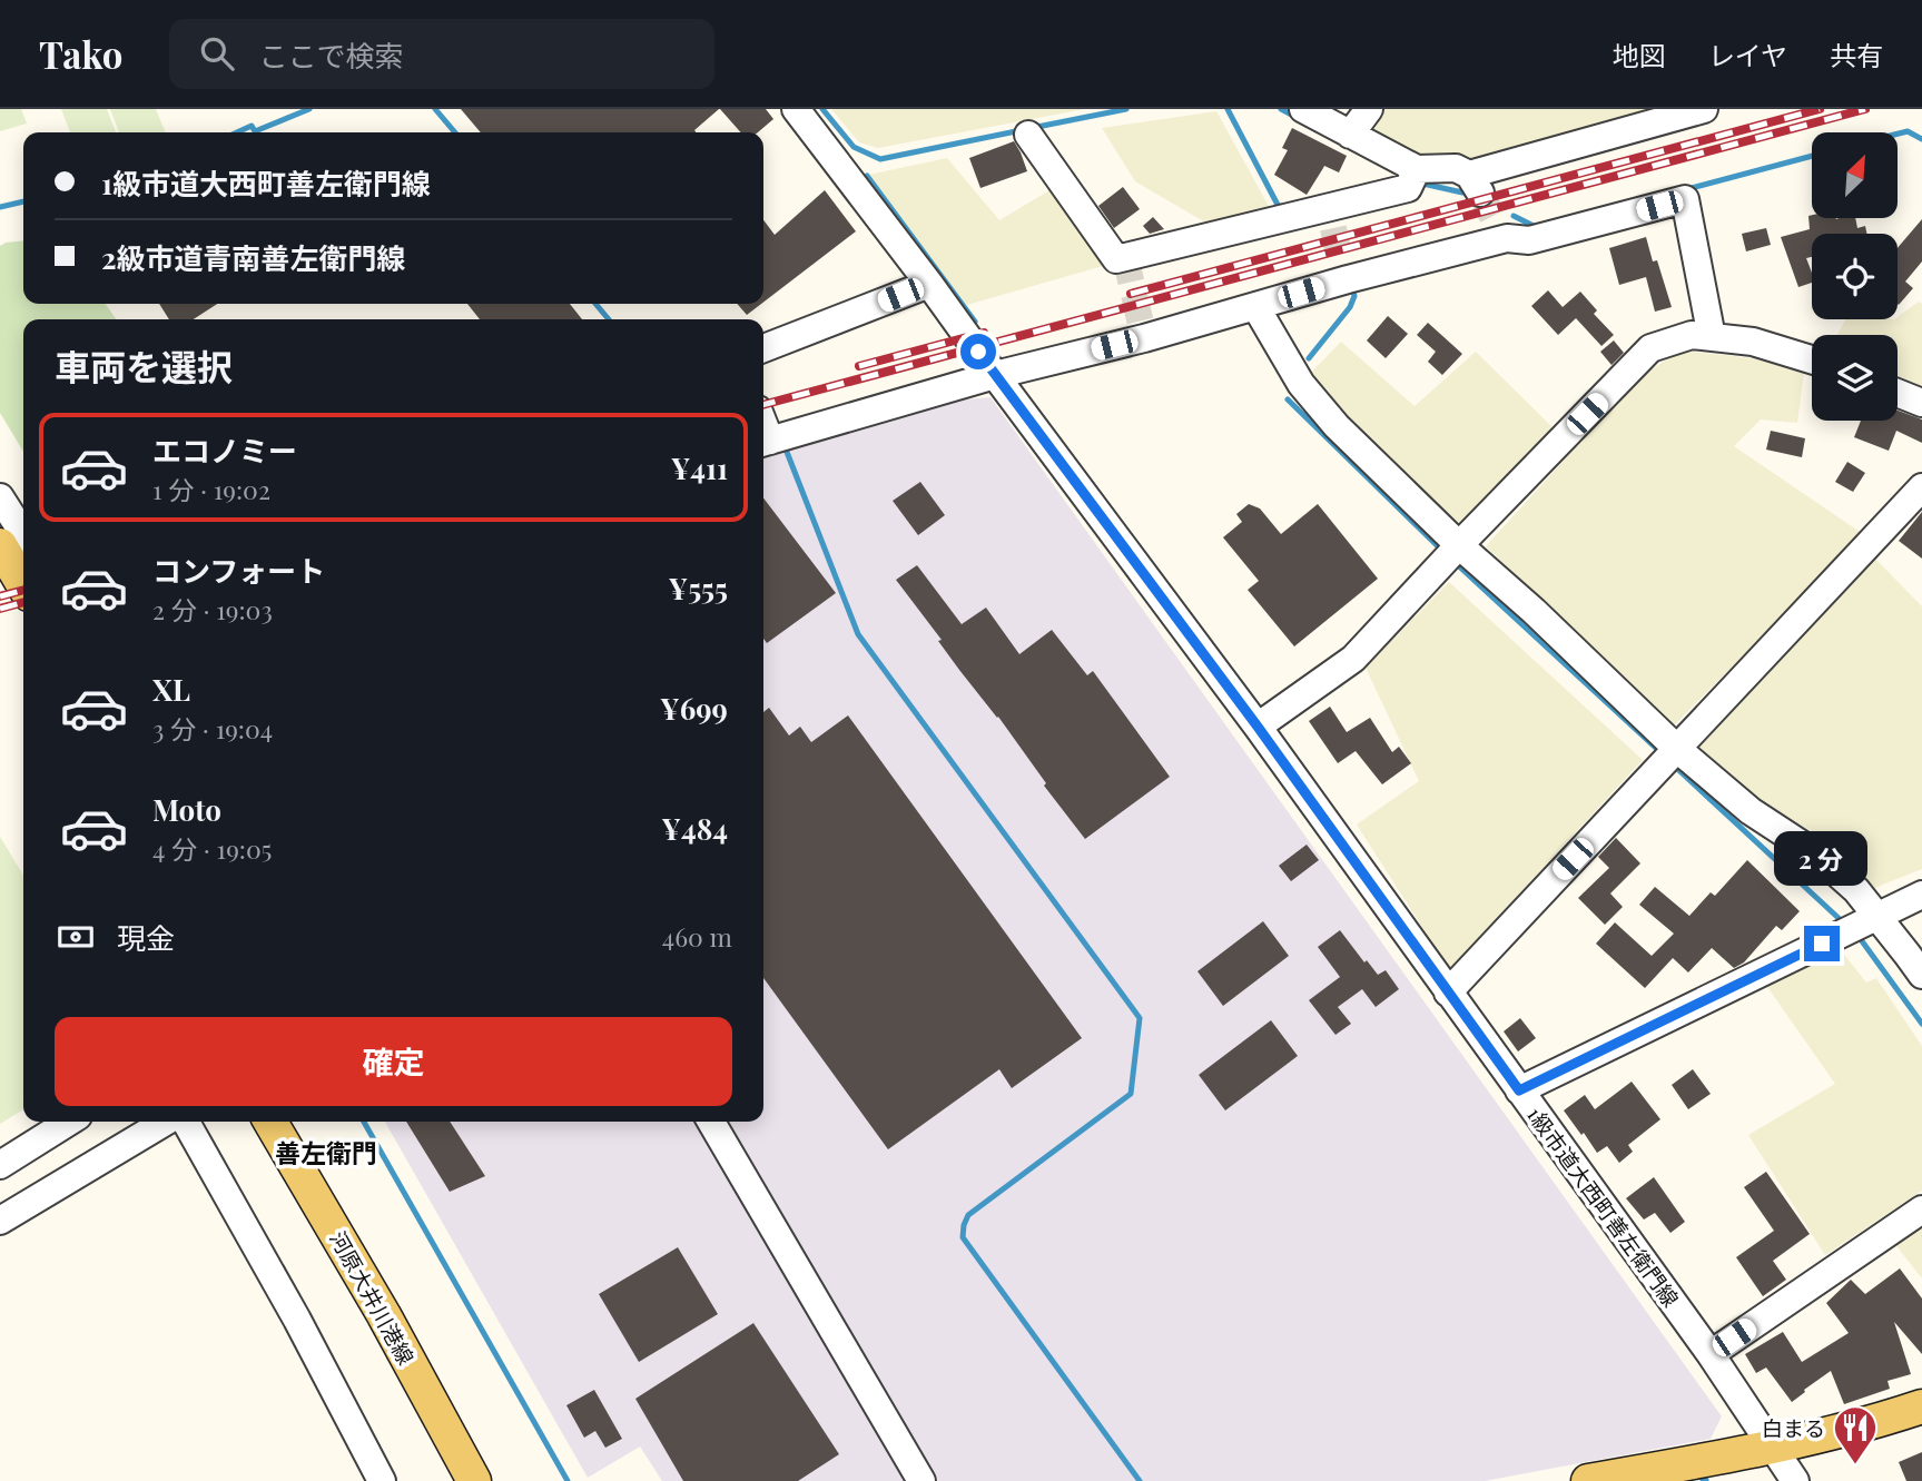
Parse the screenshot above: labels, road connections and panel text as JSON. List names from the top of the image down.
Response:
{
  "streets": {
    "main road": ["河原大井川港線"],
    "street": ["1級市道大西町善左衛門線"]
  },
  "districts": ["善左衛門"],
  "places": {
    "restaurant": ["白まる"]
  },
  "north": "top right",
  "page": {
    "header": "Tako",
    "search": "ここで検索",
    "nav": ["地図", "レイヤ", "共有"],
    "banner": ["1級市道大西町善左衛門線", "2級市道青南善左衛門線"],
    "heading": "車両を選択",
    "list": [
      {
        "name": "エコノミー",
        "note": "1 分 · 19:02",
        "value": "¥411"
      },
      {
        "name": "コンフォート",
        "note": "2 分 · 19:03",
        "value": "¥555"
      },
      {
        "name": "XL",
        "note": "3 分 · 19:04",
        "value": "¥699"
      },
      {
        "name": "Moto",
        "note": "4 分 · 19:05",
        "value": "¥484"
      }
    ],
    "bubble": "2 分",
    "pay": ["現金", "460 m"],
    "buttons": "確定"
  }
}
